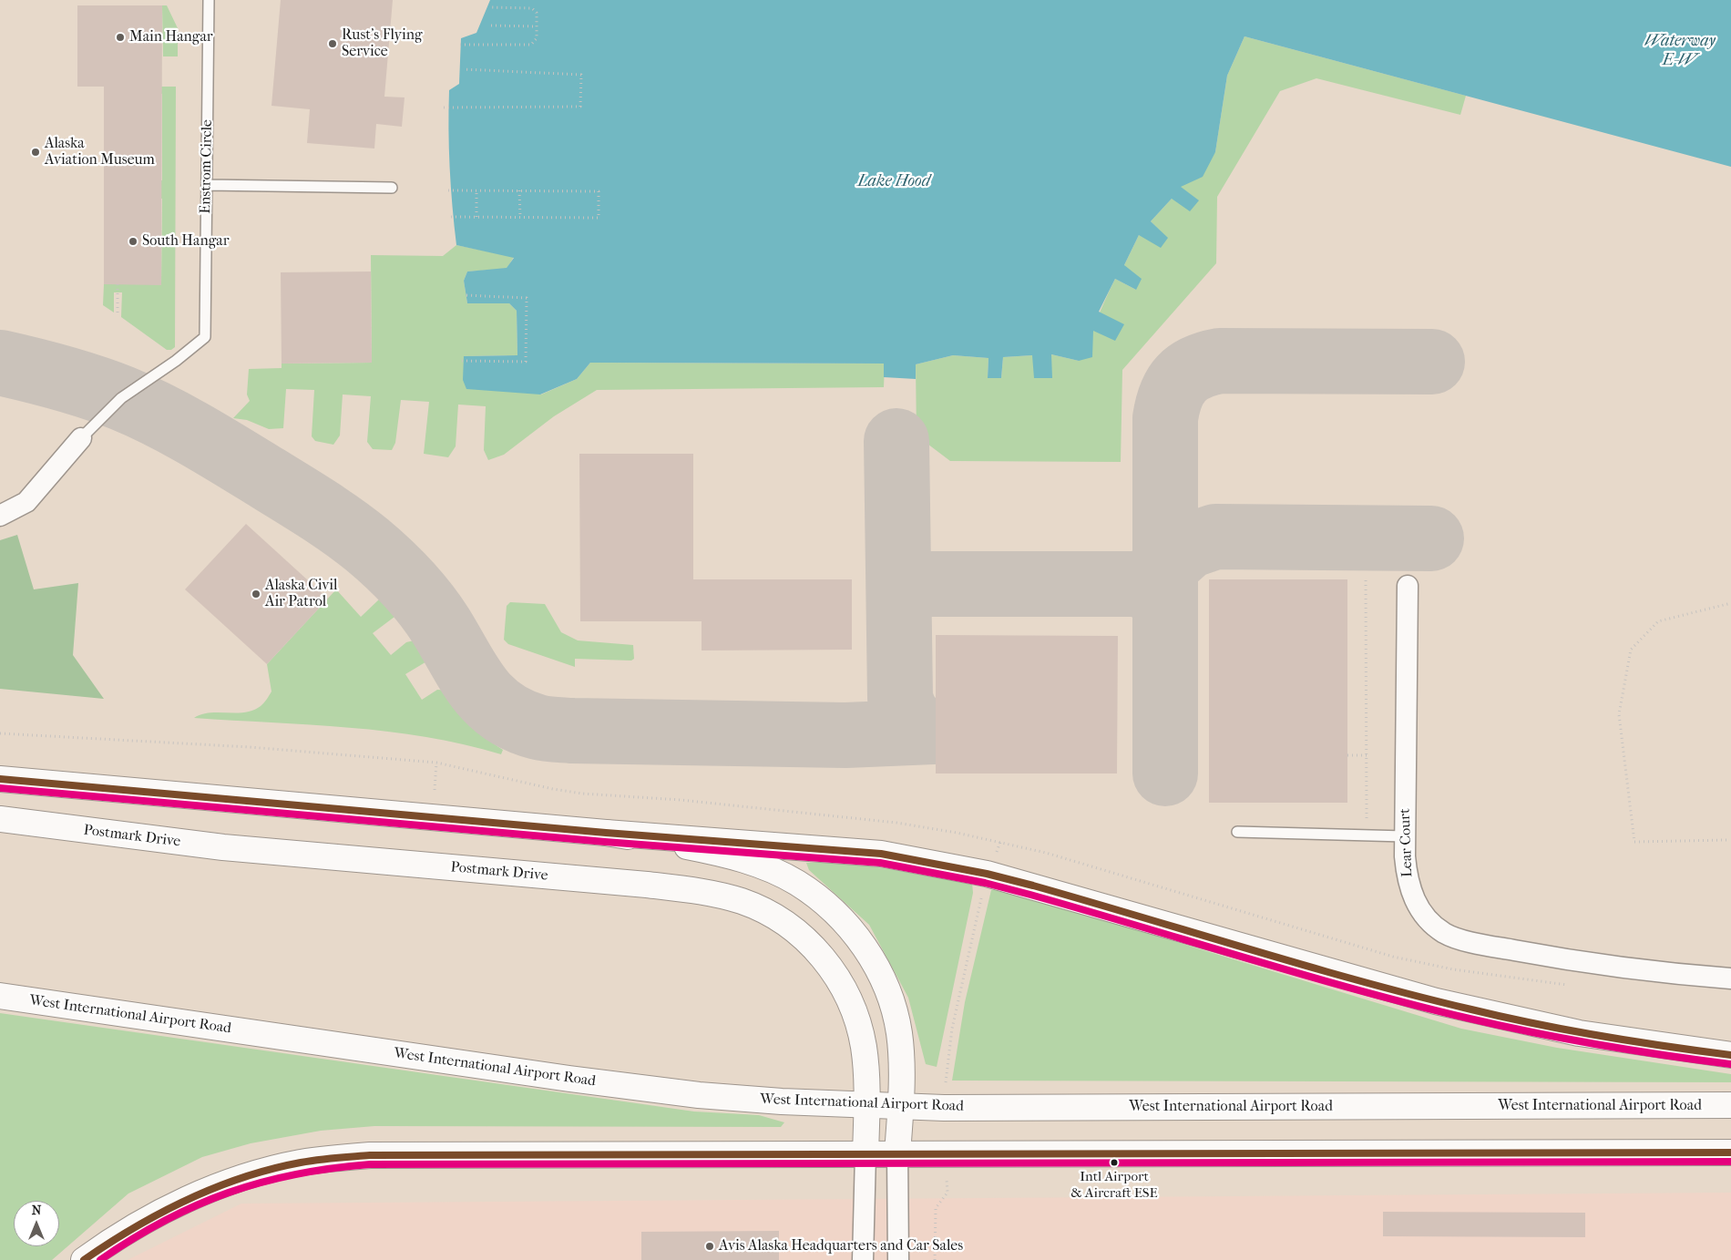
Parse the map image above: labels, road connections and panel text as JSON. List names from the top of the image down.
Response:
{
  "streets": {
    "main road": ["Postmark Drive", "West International Airport Road"],
    "street": ["Lear Court"],
    "lane": ["Enstrom Circle"]
  },
  "crossings": [
    ["Postmark Drive", "West International Airport Road"]
  ],
  "water": ["Waterway E-W", "Lake Hood"],
  "places": [
    "Main Hangar",
    "Rust's Flying Service",
    "Alaska Aviation Museum",
    "South Hangar",
    "Alaska Civil Air Patrol",
    "Intl Airport & Aircraft ESE",
    "Avis Alaska Headquarters and Car Sales"
  ],
  "north": "top"
}
